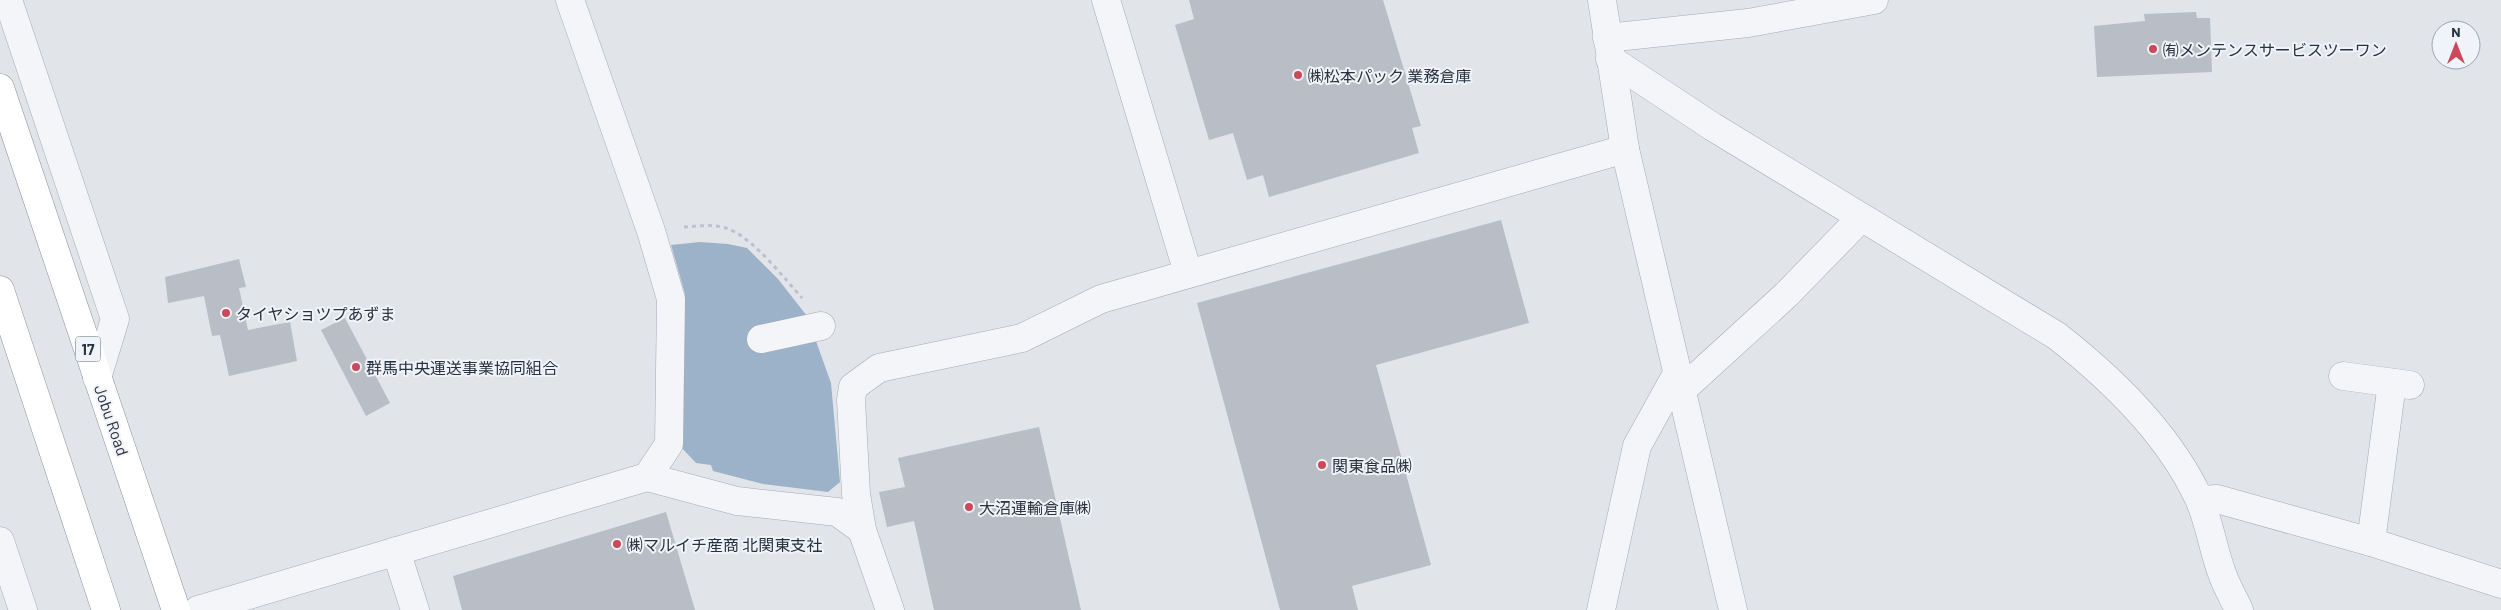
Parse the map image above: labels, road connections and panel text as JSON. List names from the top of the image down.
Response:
{
  "streets": {
    "highway": ["17", "Jobu Road"]
  },
  "places": [
    "㈲メンテンスサービスツーワン",
    "㈱松本パック 業務倉庫",
    "タイヤショツプあずま",
    "群馬中央運送事業協同組合",
    "関東食品㈱",
    "大沼運輸倉庫㈱",
    "㈱マルイチ産商 北関東支社"
  ],
  "north": "top"
}
